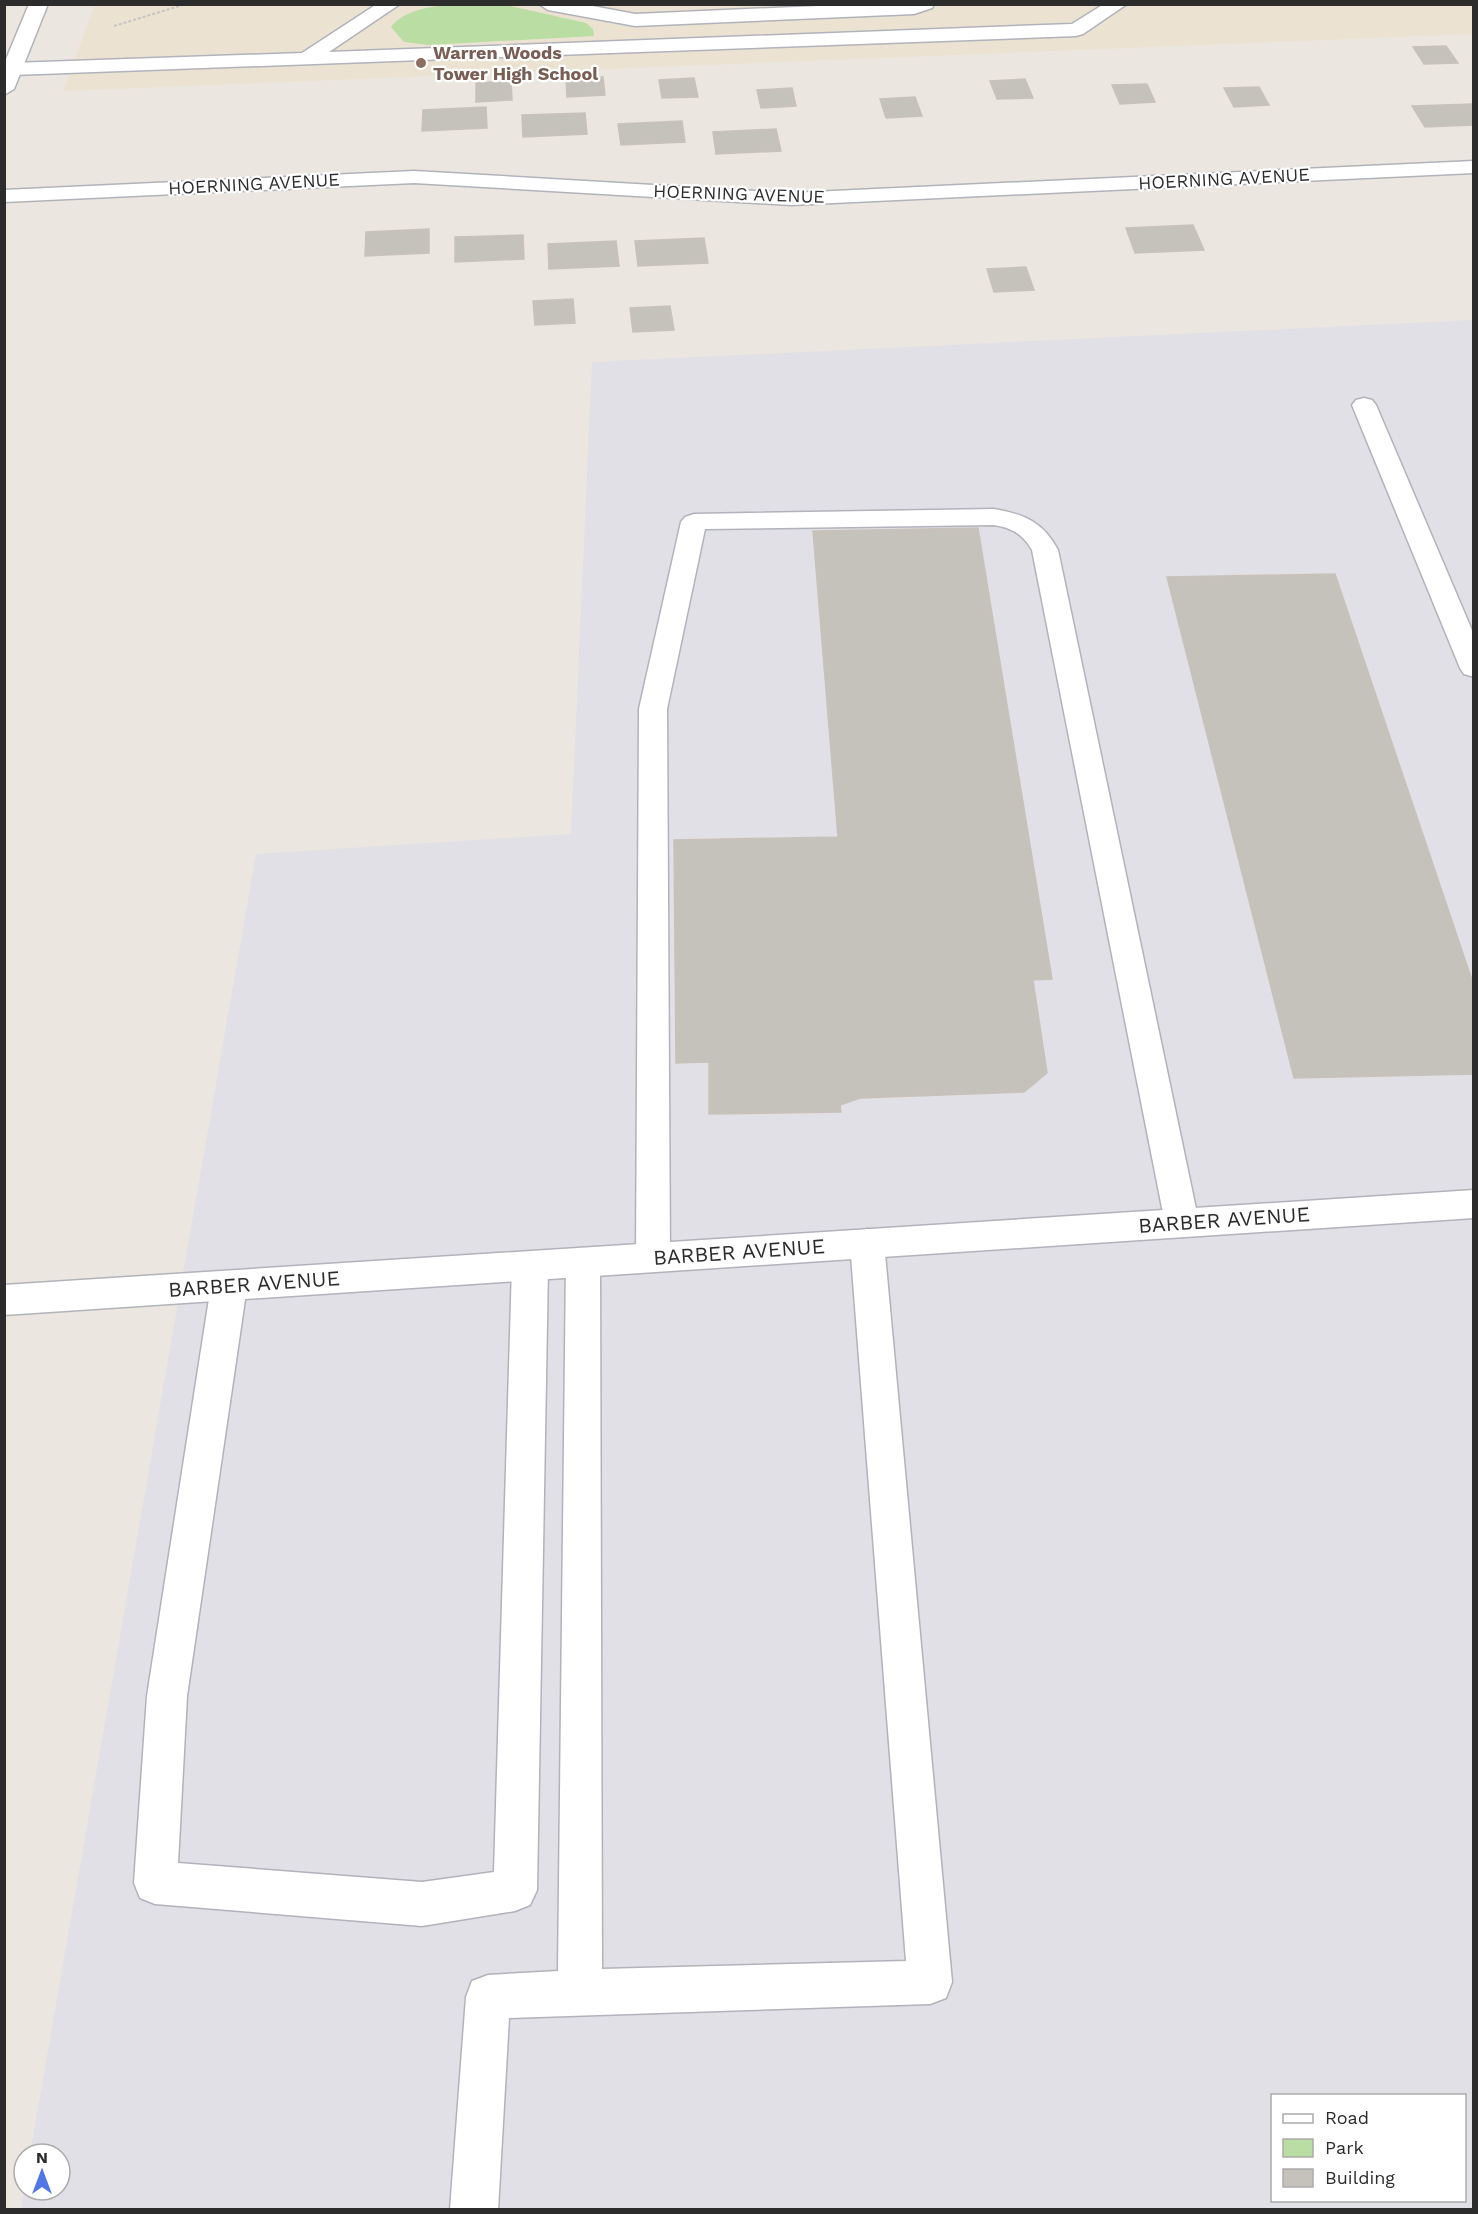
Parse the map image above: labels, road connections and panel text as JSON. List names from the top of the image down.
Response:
{
  "streets": {
    "street": ["HOERNING AVENUE", "BARBER AVENUE"]
  },
  "places": ["Warren Woods Tower High School"],
  "legend": ["Road", "Park", "Building"],
  "north": "top"
}
